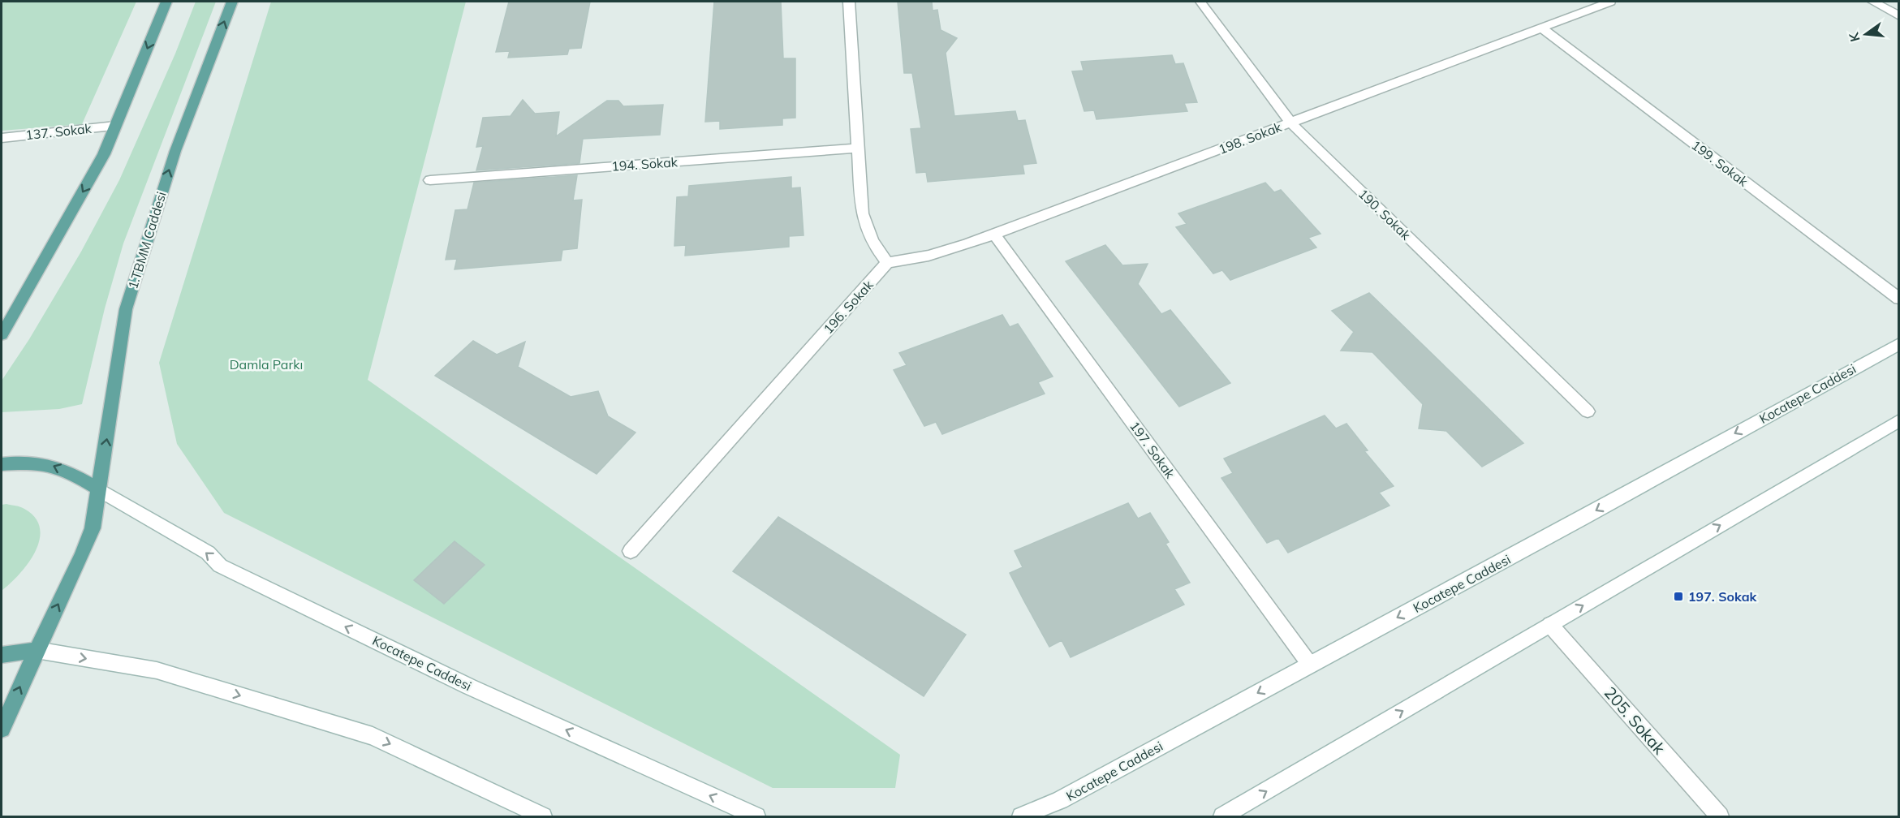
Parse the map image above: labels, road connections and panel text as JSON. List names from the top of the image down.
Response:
{
  "streets": {
    "main road": ["1.TBMM Caddesi"],
    "street": [
      "137. Sokak",
      "198. Sokak",
      "199. Sokak",
      "194. Sokak",
      "190. Sokak",
      "196. Sokak",
      "Kocatepe Caddesi",
      "197. Sokak",
      "205. Sokak"
    ]
  },
  "crossings": [
    ["198. Sokak", "199. Sokak"],
    ["198. Sokak", "190. Sokak"],
    ["198. Sokak", "196. Sokak"],
    ["198. Sokak", "197. Sokak"],
    ["1.TBMM Caddesi", "Kocatepe Caddesi"],
    ["Kocatepe Caddesi", "197. Sokak"]
  ],
  "parks": ["Damla Parkı"],
  "places": {
    "transit": ["197. Sokak"]
  },
  "north": "left"
}
